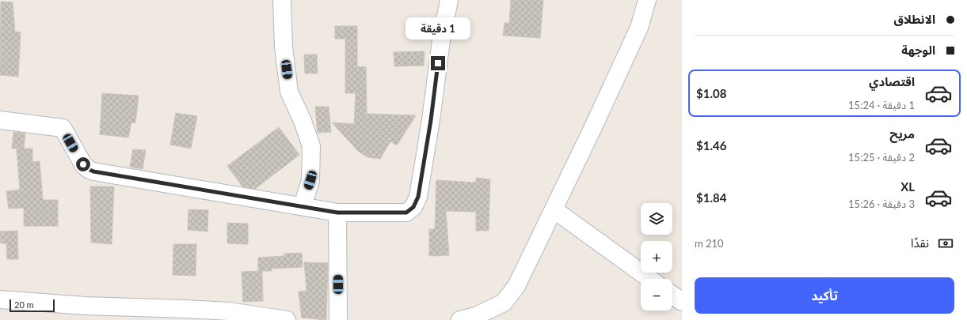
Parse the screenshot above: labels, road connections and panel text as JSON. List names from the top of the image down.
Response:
{
  "scale_bar": "20 m",
  "page": {
    "banner": ["الانطلاق", "الوجهة"],
    "bubble": "1 دقيقة",
    "list": [
      {
        "name": "اقتصادي",
        "note": "1 دقيقة · 15:24",
        "value": "$1.08"
      },
      {
        "name": "مريح",
        "note": "2 دقيقة · 15:25",
        "value": "$1.46"
      },
      {
        "name": "XL",
        "note": "3 دقيقة · 15:26",
        "value": "$1.84"
      }
    ],
    "map_buttons": ["+", "−"],
    "pay": ["نقدًا", "210 m"],
    "buttons": "تأكيد",
    "scale": "20 m"
  }
}
